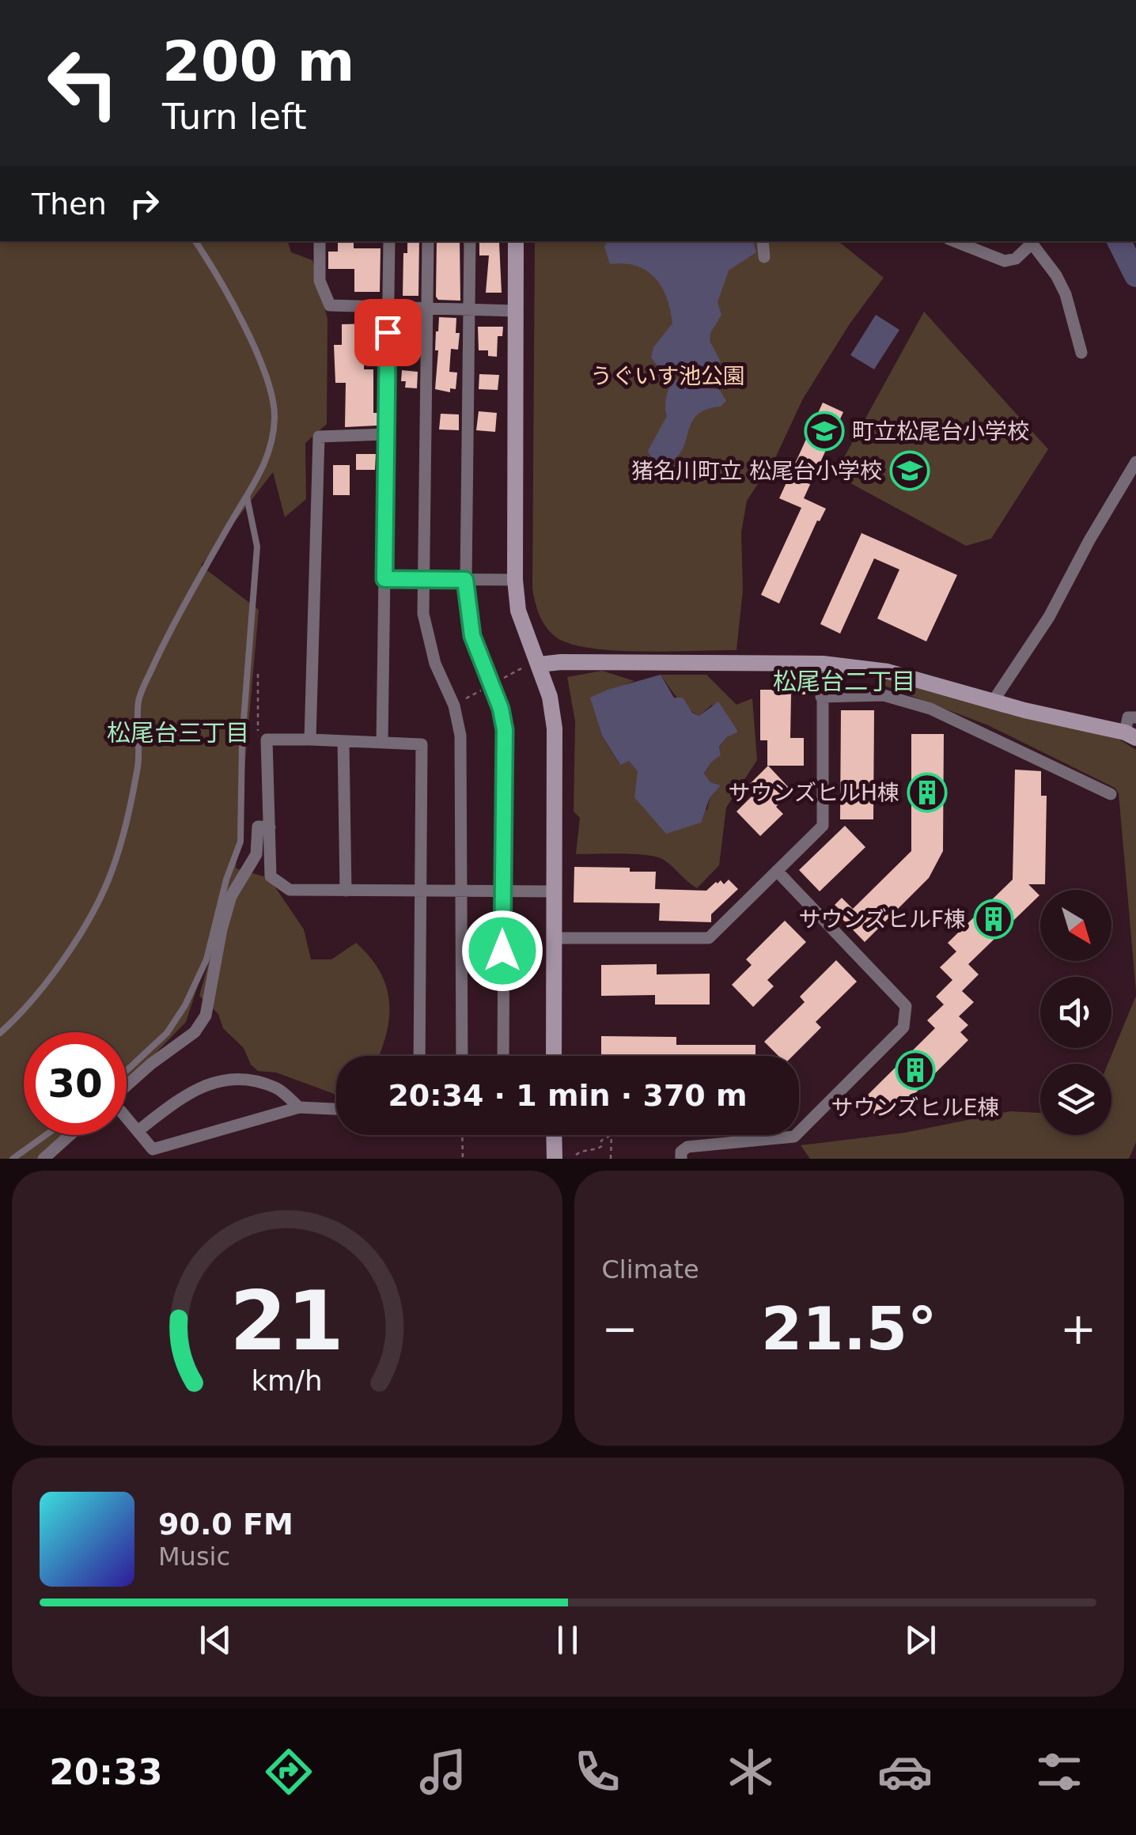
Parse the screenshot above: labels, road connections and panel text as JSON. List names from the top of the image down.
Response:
{
  "districts": ["松尾台二丁目", "松尾台三丁目"],
  "parks": ["うぐいす池公園"],
  "places": {
    "school or university": ["町立松尾台小学校", "猪名川町立 松尾台小学校"],
    "building": ["サウンズヒルH棟", "サウンズヒルF棟", "サウンズヒルE棟"]
  },
  "north": "bottom right",
  "page": {
    "turn": ["200 m", "Turn left"],
    "then": "Then",
    "limit": "30",
    "trip": "20:34 · 1 min · 370 m",
    "tile": "Climate",
    "heat": ["−", "21.5°", "+"],
    "song": ["90.0 FM", "Music"],
    "tabs": "20:33",
    "gauge": ["21", "km/h"]
  }
}
